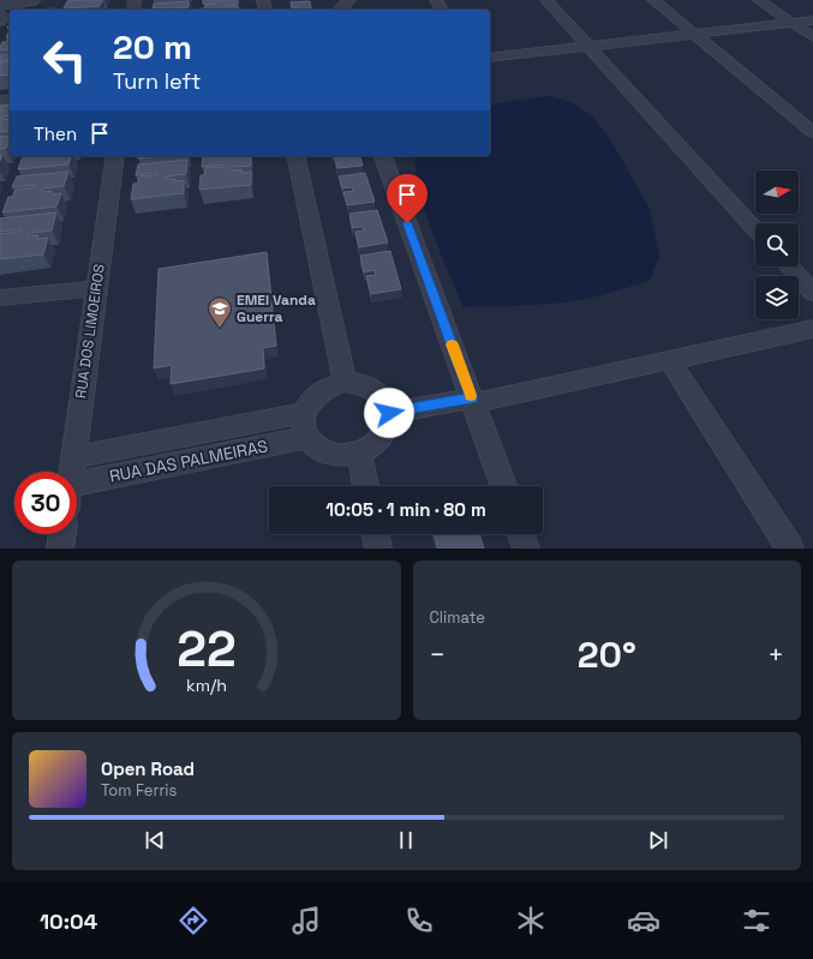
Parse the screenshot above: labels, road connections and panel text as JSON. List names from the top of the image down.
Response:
{
  "streets": {
    "street": ["RUA DOS LIMOEIROS", "RUA DAS PALMEIRAS"]
  },
  "crossings": [
    ["RUA DOS LIMOEIROS", "RUA DAS PALMEIRAS"]
  ],
  "places": {
    "school or university": ["EMEI Vanda Guerra"]
  },
  "north": "right",
  "page": {
    "turn": ["20 m", "Turn left"],
    "then": "Then",
    "limit": "30",
    "trip": "10:05 · 1 min · 80 m",
    "tile": "Climate",
    "heat": ["−", "20°", "+"],
    "song": ["Open Road", "Tom Ferris"],
    "tabs": "10:04",
    "gauge": ["22", "km/h"]
  }
}
